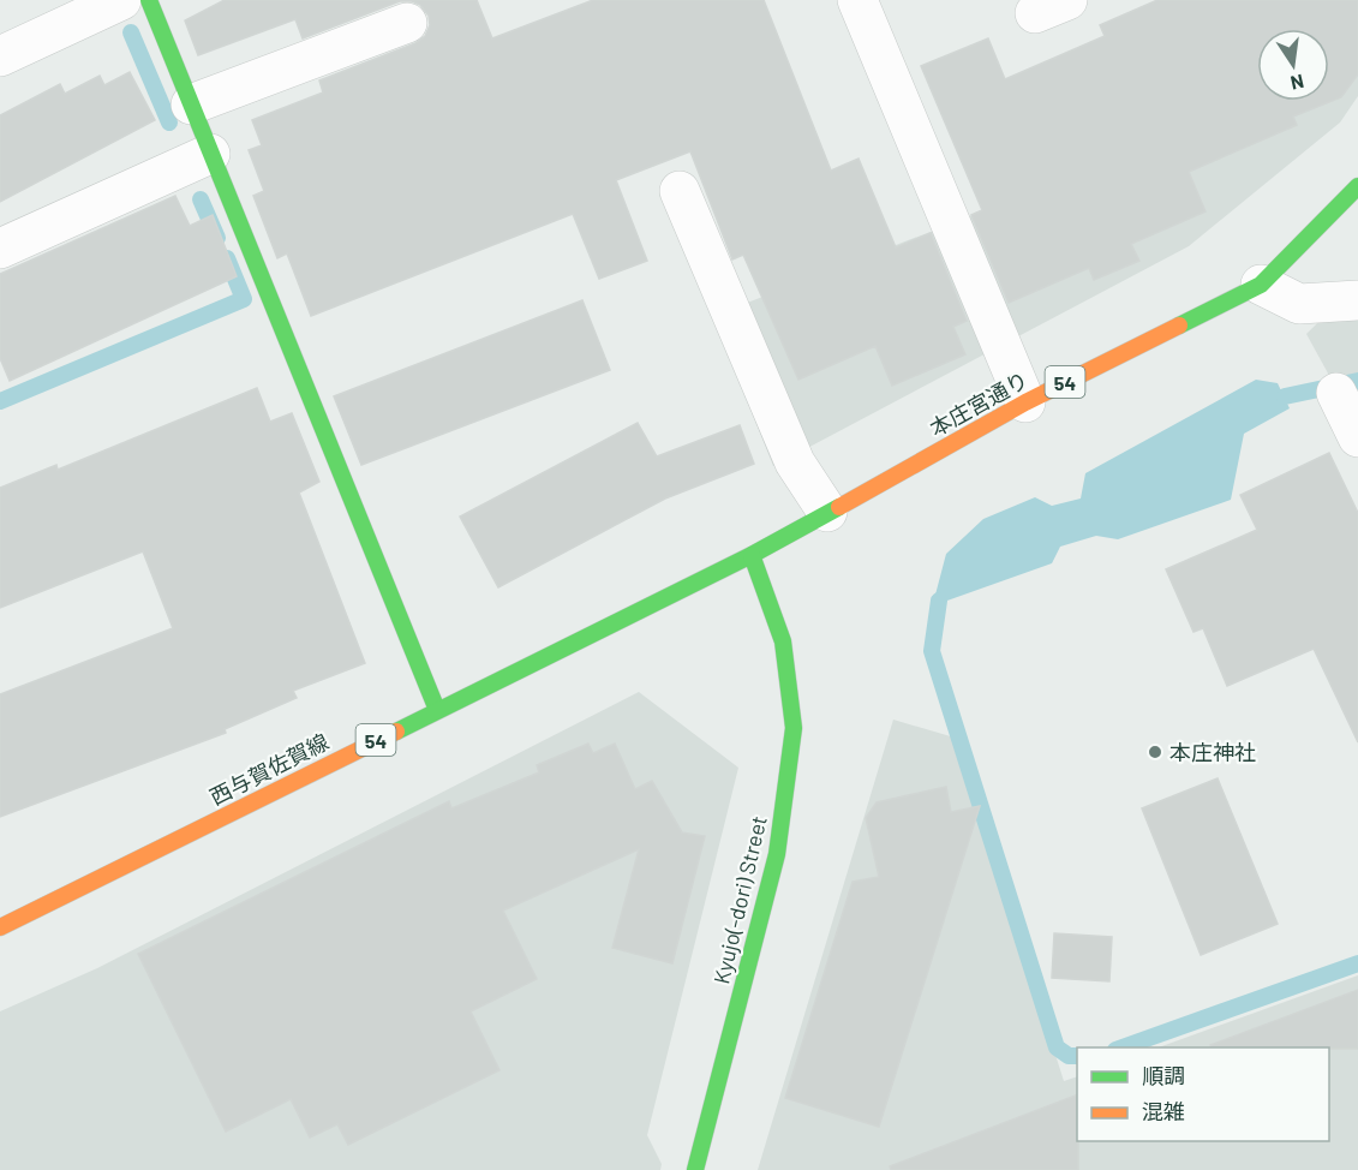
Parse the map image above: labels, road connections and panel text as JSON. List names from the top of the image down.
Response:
{
  "streets": {
    "main road": [
      "54",
      "本庄宮通り",
      "西与賀佐賀線",
      "Kyujo(-dori) Street"
    ]
  },
  "crossings": [
    ["本庄宮通り", "西与賀佐賀線"],
    ["本庄宮通り", "Kyujo(-dori) Street"],
    ["西与賀佐賀線", "Kyujo(-dori) Street"]
  ],
  "places": ["本庄神社"],
  "legend": ["順調", "混雑"],
  "north": "bottom"
}
